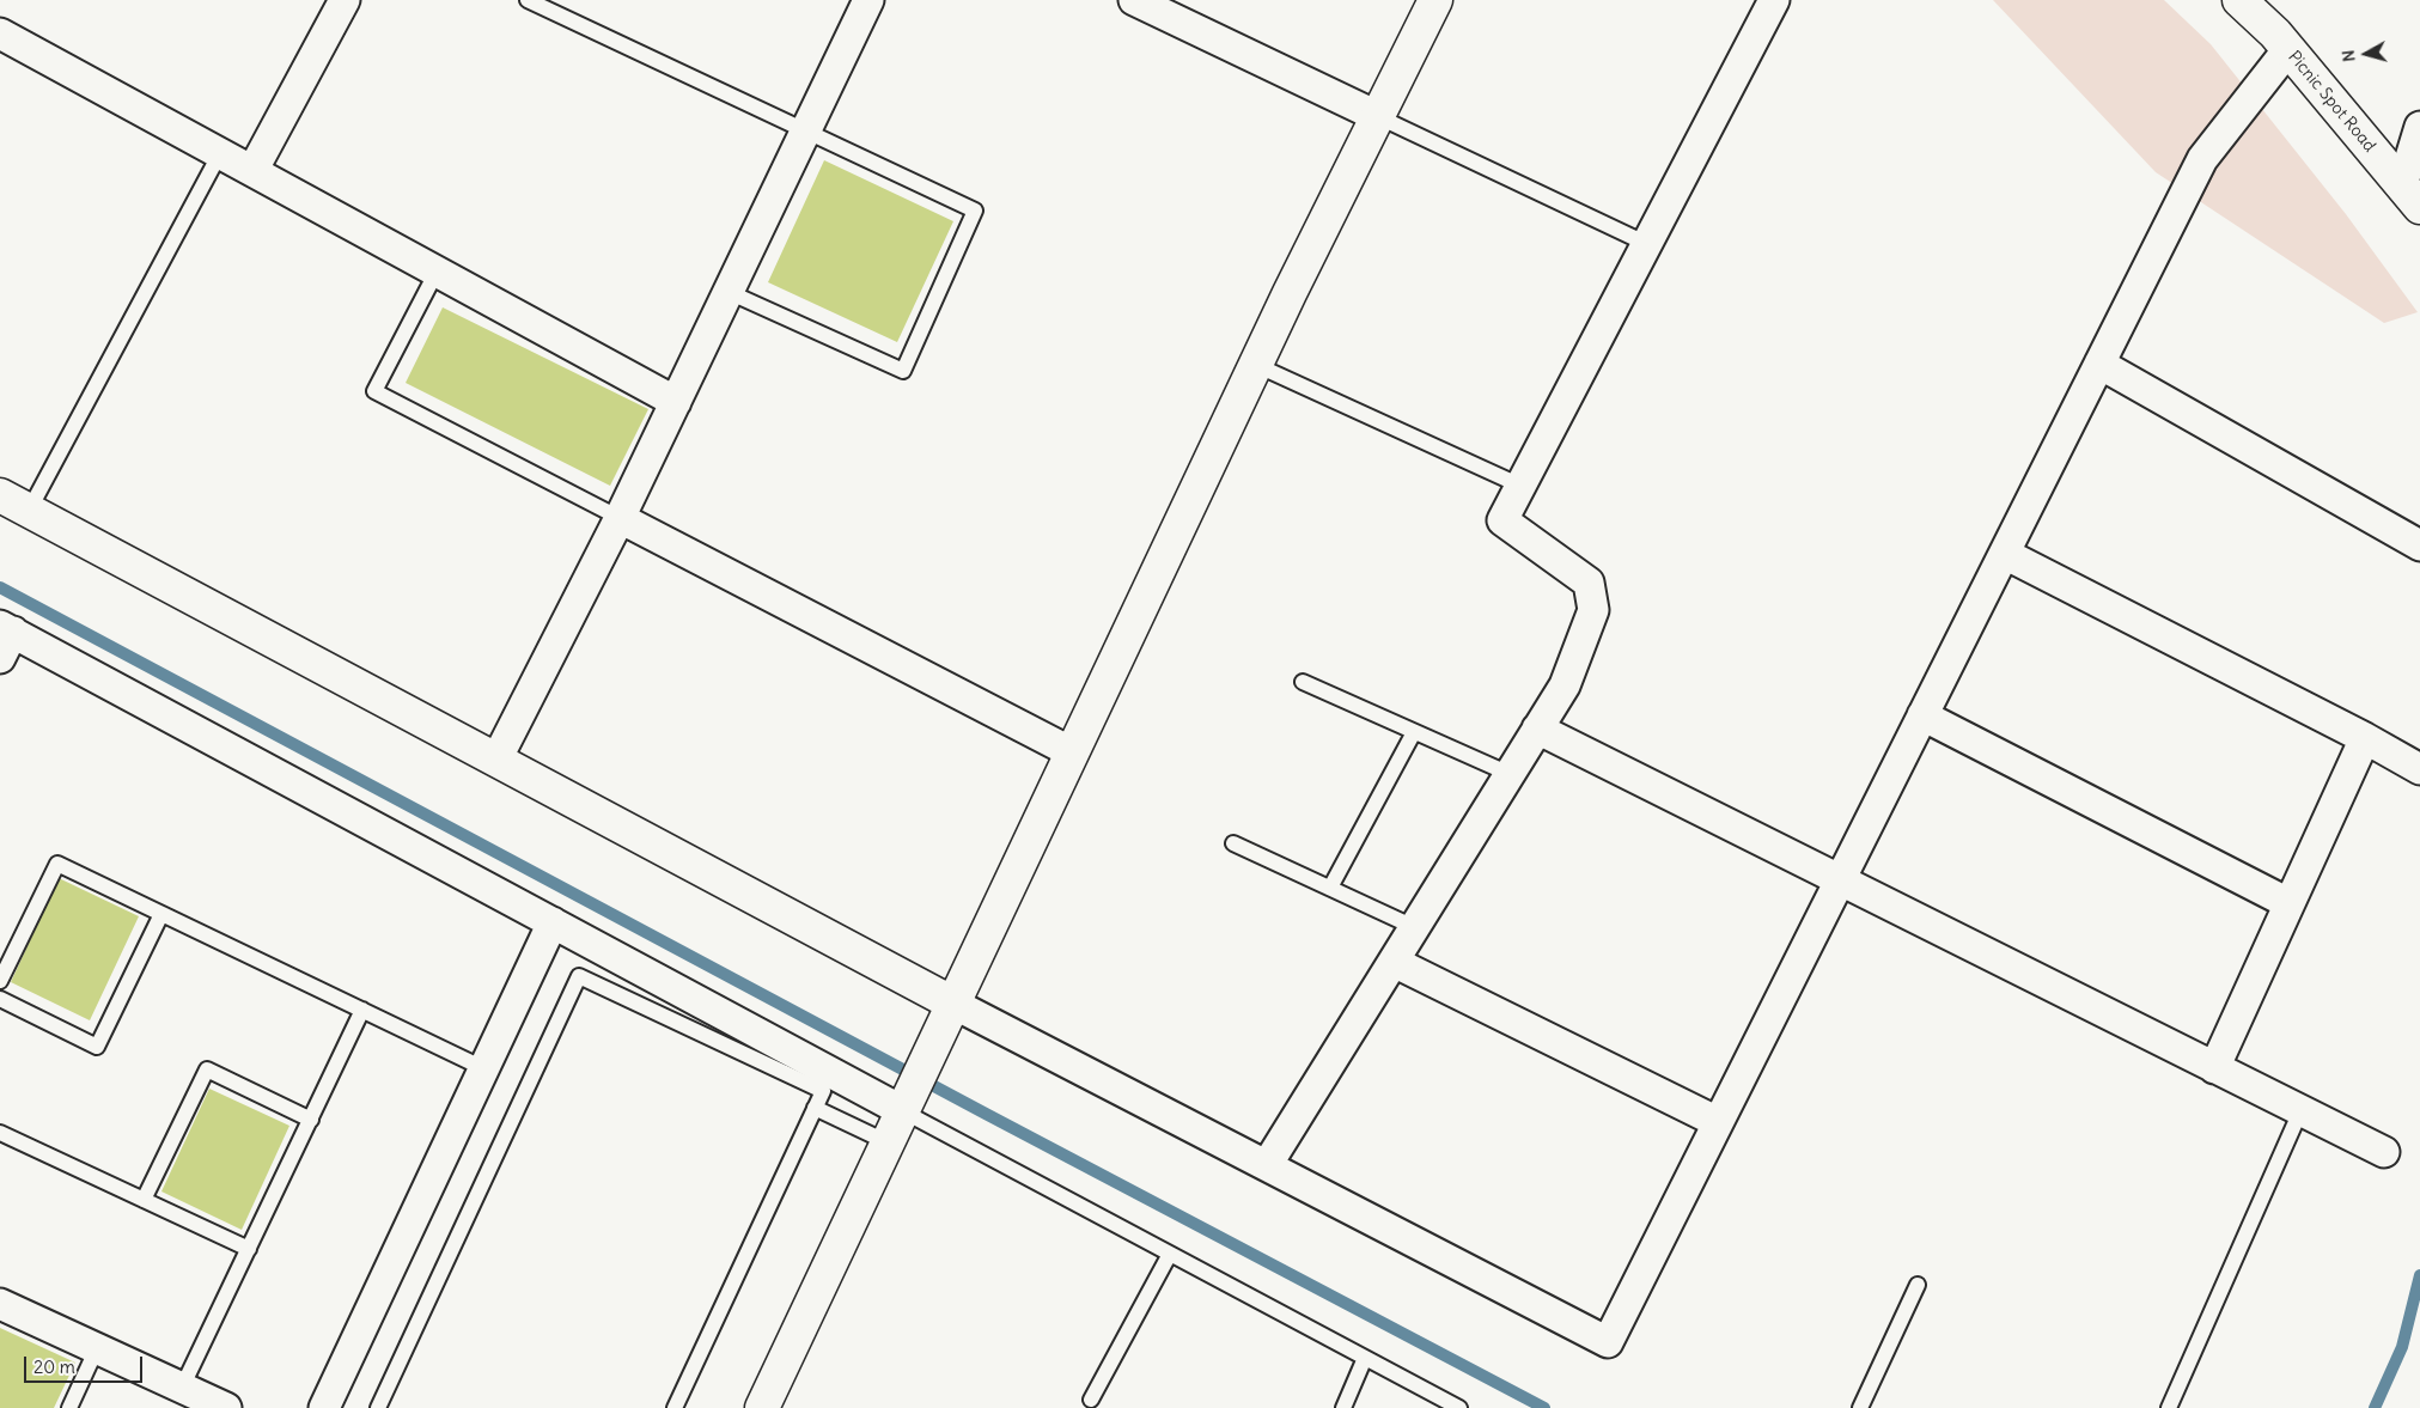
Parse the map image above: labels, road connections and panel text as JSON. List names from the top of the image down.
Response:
{
  "streets": {
    "street": ["Picnic Spot Road"]
  },
  "scale_bar": "20 m",
  "north": "left"
}
